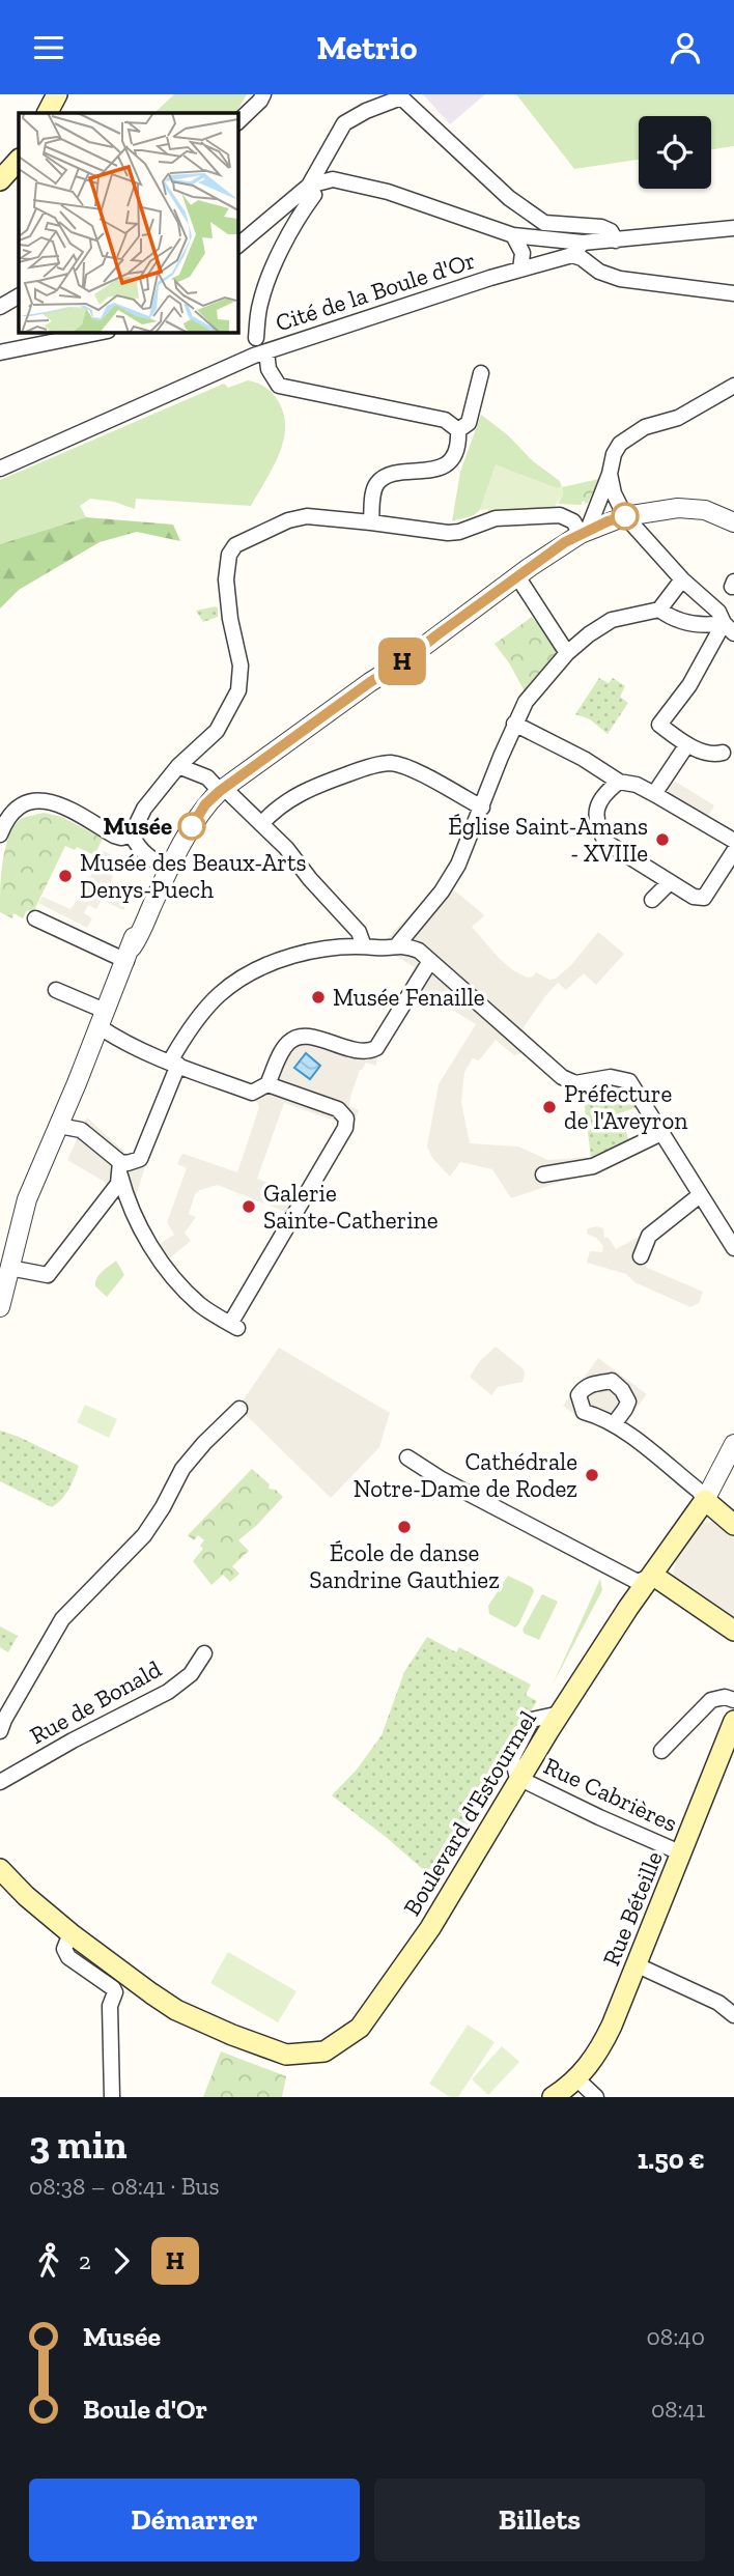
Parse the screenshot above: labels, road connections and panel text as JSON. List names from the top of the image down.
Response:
{
  "streets": {
    "main road": ["Boulevard d'Estourmel", "Rue Béteille"],
    "street": ["Cité de la Boule d'Or", "Rue de Bonald", "Rue Cabrières"]
  },
  "crossings": [
    ["Rue Cabrières", "Boulevard d'Estourmel"],
    ["Rue Cabrières", "Rue Béteille"]
  ],
  "places": [
    "Musée",
    "Église Saint-Amans - XVIIIe",
    "Musée des Beaux-Arts Denys-Puech",
    "Musée Fenaille",
    "Préfecture de l'Aveyron",
    "Galerie Sainte-Catherine",
    "Cathédrale Notre-Dame de Rodez",
    "École de danse Sandrine Gauthiez"
  ],
  "lines": ["bus line H"],
  "page": {
    "header": "Metrio",
    "on_map": "H",
    "heading": ["3 min", "08:38 – 08:41 · Bus", "1.50 €"],
    "legs": ["2", "H"],
    "list": [
      {
        "name": "Musée",
        "value": "08:40"
      },
      {
        "name": "Boule d'Or",
        "value": "08:41"
      }
    ],
    "buttons": ["Démarrer", "Billets"]
  }
}
